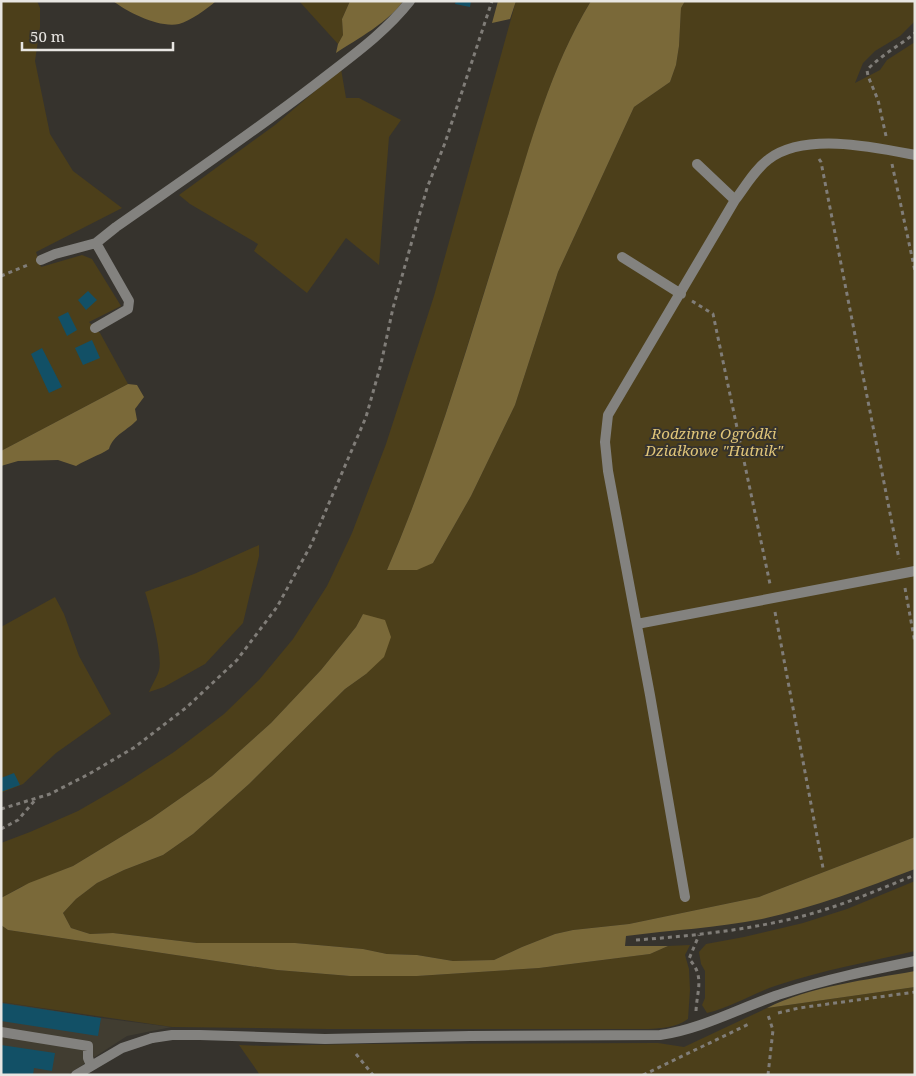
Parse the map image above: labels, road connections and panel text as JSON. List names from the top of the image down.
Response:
{
  "parks": ["Rodzinne Ogródki Działkowe \"Hutnik\""],
  "scale_bar": "50 m"
}
